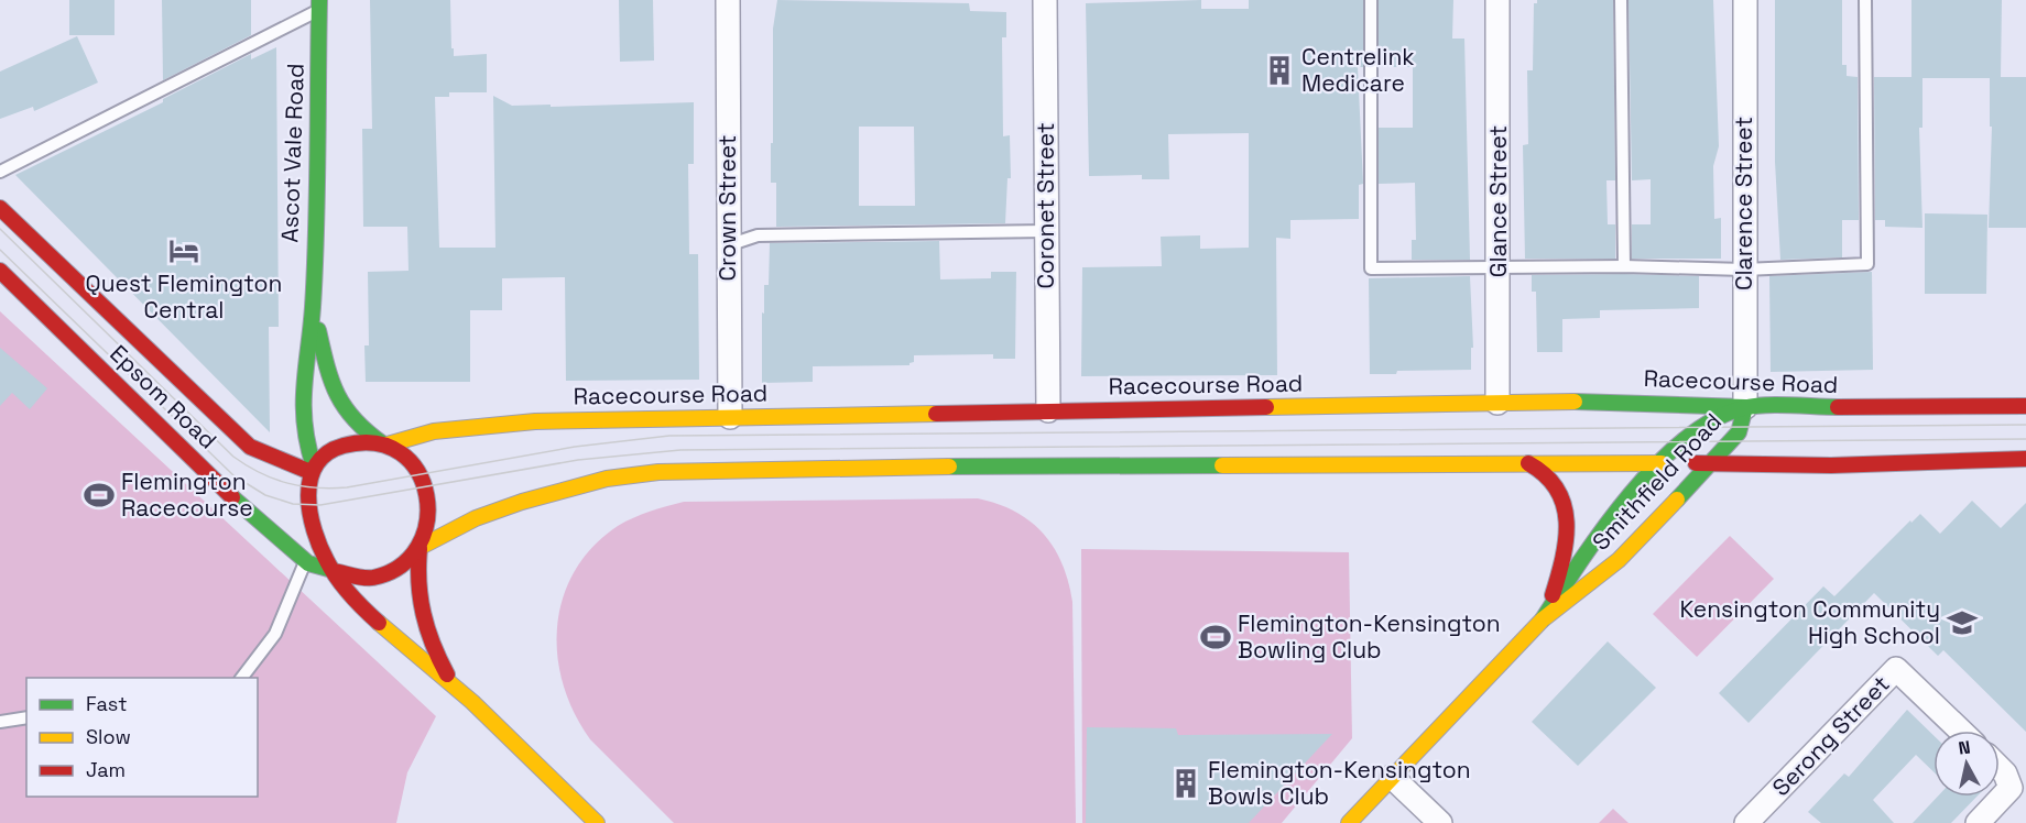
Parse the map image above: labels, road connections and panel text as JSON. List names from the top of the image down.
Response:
{
  "streets": {
    "main road": [
      "Ascot Vale Road",
      "Racecourse Road",
      "Epsom Road",
      "Smithfield Road"
    ],
    "street": [
      "Glance Street",
      "Clarence Street",
      "Coronet Street",
      "Crown Street",
      "Serong Street"
    ]
  },
  "crossings": [
    ["Ascot Vale Road", "Racecourse Road"],
    ["Ascot Vale Road", "Epsom Road"],
    ["Glance Street", "Racecourse Road"],
    ["Clarence Street", "Racecourse Road"],
    ["Clarence Street", "Smithfield Road"],
    ["Coronet Street", "Racecourse Road"],
    ["Crown Street", "Racecourse Road"],
    ["Racecourse Road", "Epsom Road"],
    ["Racecourse Road", "Smithfield Road"]
  ],
  "places": {
    "building": ["Centrelink Medicare", "Flemington-Kensington Bowls Club"],
    "hotel": ["Quest Flemington Central"],
    "sports": ["Flemington Racecourse", "Flemington-Kensington Bowling Club"],
    "school or university": ["Kensington Community High School"]
  },
  "legend": ["Fast", "Slow", "Jam"],
  "north": "top"
}
